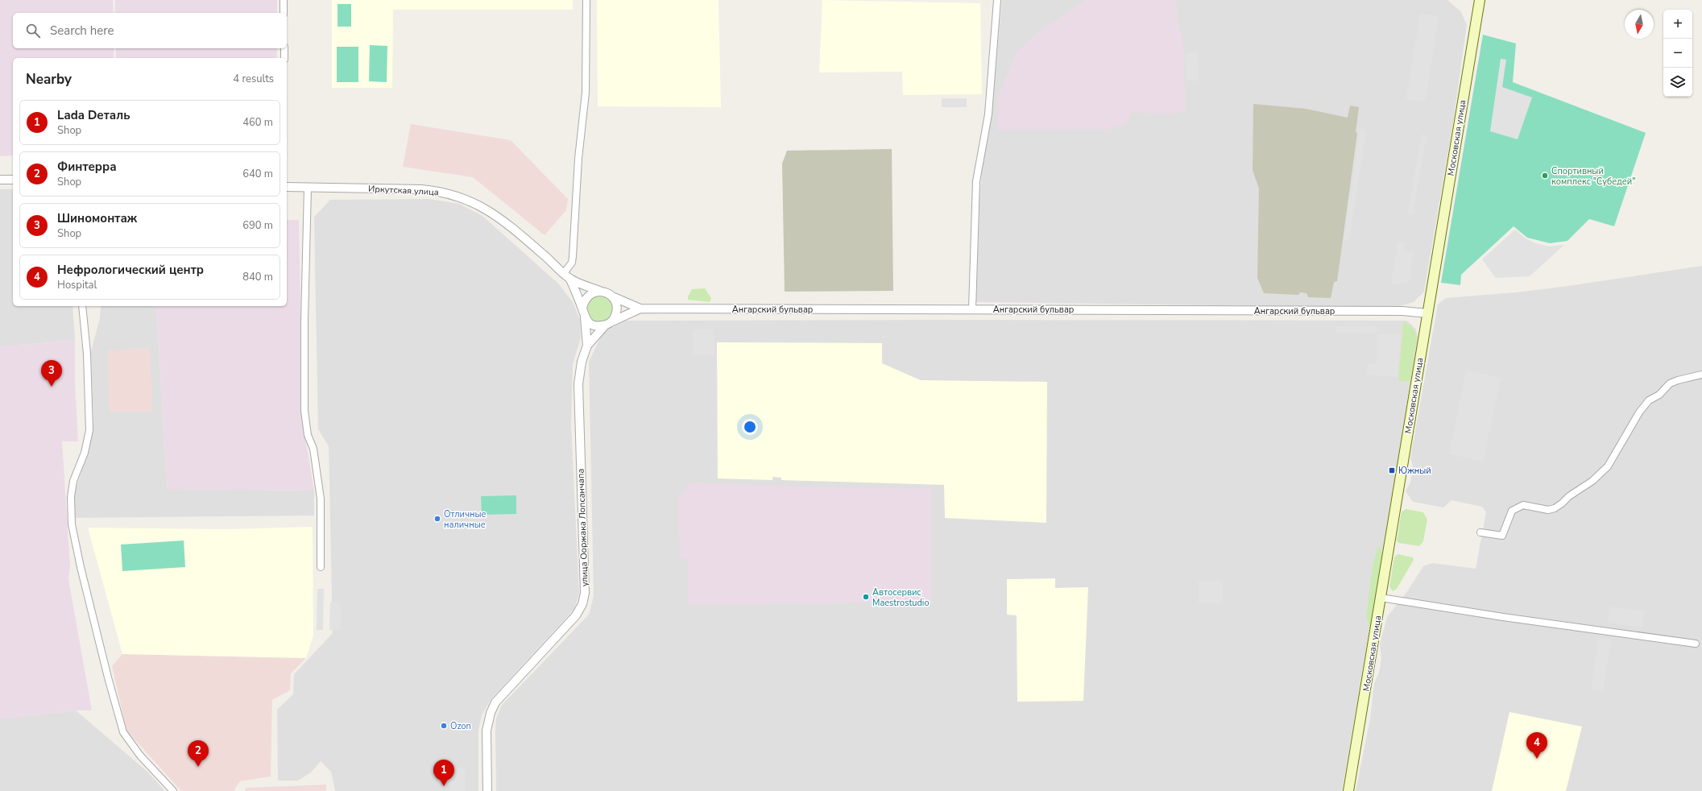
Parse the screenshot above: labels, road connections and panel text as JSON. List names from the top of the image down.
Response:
{
  "streets": {
    "main road": ["Московская улица"],
    "street": ["Иркутская улица", "Ангарский бульвар", "улица Ооржака Лопсанчапа"]
  },
  "crossings": [
    ["Московская улица", "Ангарский бульвар"],
    ["Иркутская улица", "Ангарский бульвар"],
    ["Иркутская улица", "улица Ооржака Лопсанчапа"],
    ["Ангарский бульвар", "улица Ооржака Лопсанчапа"]
  ],
  "places": {
    "other": [
      "Спортивный комплекс \"Субедей\"",
      "Отличные наличные",
      "Автосервис Maestrostudio",
      "Ozon"
    ],
    "transit": ["Южный"]
  },
  "north": "bottom",
  "page": {
    "map_buttons": ["+", "−"],
    "search": "Search here",
    "heading": ["Nearby", "4 results"],
    "list": [
      {
        "mark": "1",
        "name": "Lada Dеталь",
        "note": "Shop",
        "value": "460 m"
      },
      {
        "mark": "2",
        "name": "Финтерра",
        "note": "Shop",
        "value": "640 m"
      },
      {
        "mark": "3",
        "name": "Шиномонтаж",
        "note": "Shop",
        "value": "690 m"
      },
      {
        "mark": "4",
        "name": "Нефрологический центр",
        "note": "Hospital",
        "value": "840 m"
      }
    ],
    "pins": [
      "3",
      "4",
      "2",
      "1"
    ]
  }
}
